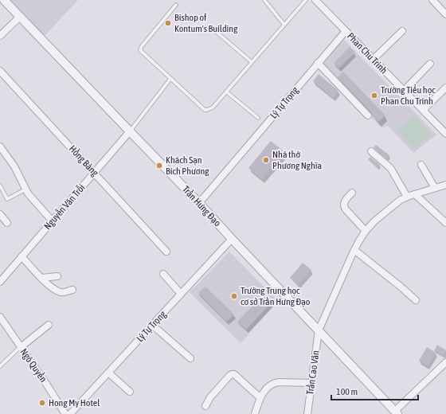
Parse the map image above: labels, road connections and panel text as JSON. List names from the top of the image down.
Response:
{
  "streets": {
    "street": [
      "Phan Chu Trinh",
      "Lý Tự Trọng",
      "Hồng Bàng",
      "Trần Hưng Đạo",
      "Nguyễn Văn Trỗi",
      "Ngô Quyền",
      "Trần Cao Vân"
    ]
  },
  "crossings": [
    ["Phan Chu Trinh", "Lý Tự Trọng"],
    ["Lý Tự Trọng", "Trần Hưng Đạo"],
    ["Hồng Bàng", "Nguyễn Văn Trỗi"],
    ["Trần Hưng Đạo", "Nguyễn Văn Trỗi"],
    ["Trần Hưng Đạo", "Trần Cao Vân"]
  ],
  "places": [
    "Bishop of Kontum's Building",
    "Trường Tiểu học Phan Chu Trinh",
    "Nhà thờ Phương Nghĩa",
    "Khách Sạn Bích Phương",
    "Trường Trung học cơ sở Trần Hưng Đạo",
    "Hong My Hotel"
  ],
  "scale_bar": "100 m"
}
